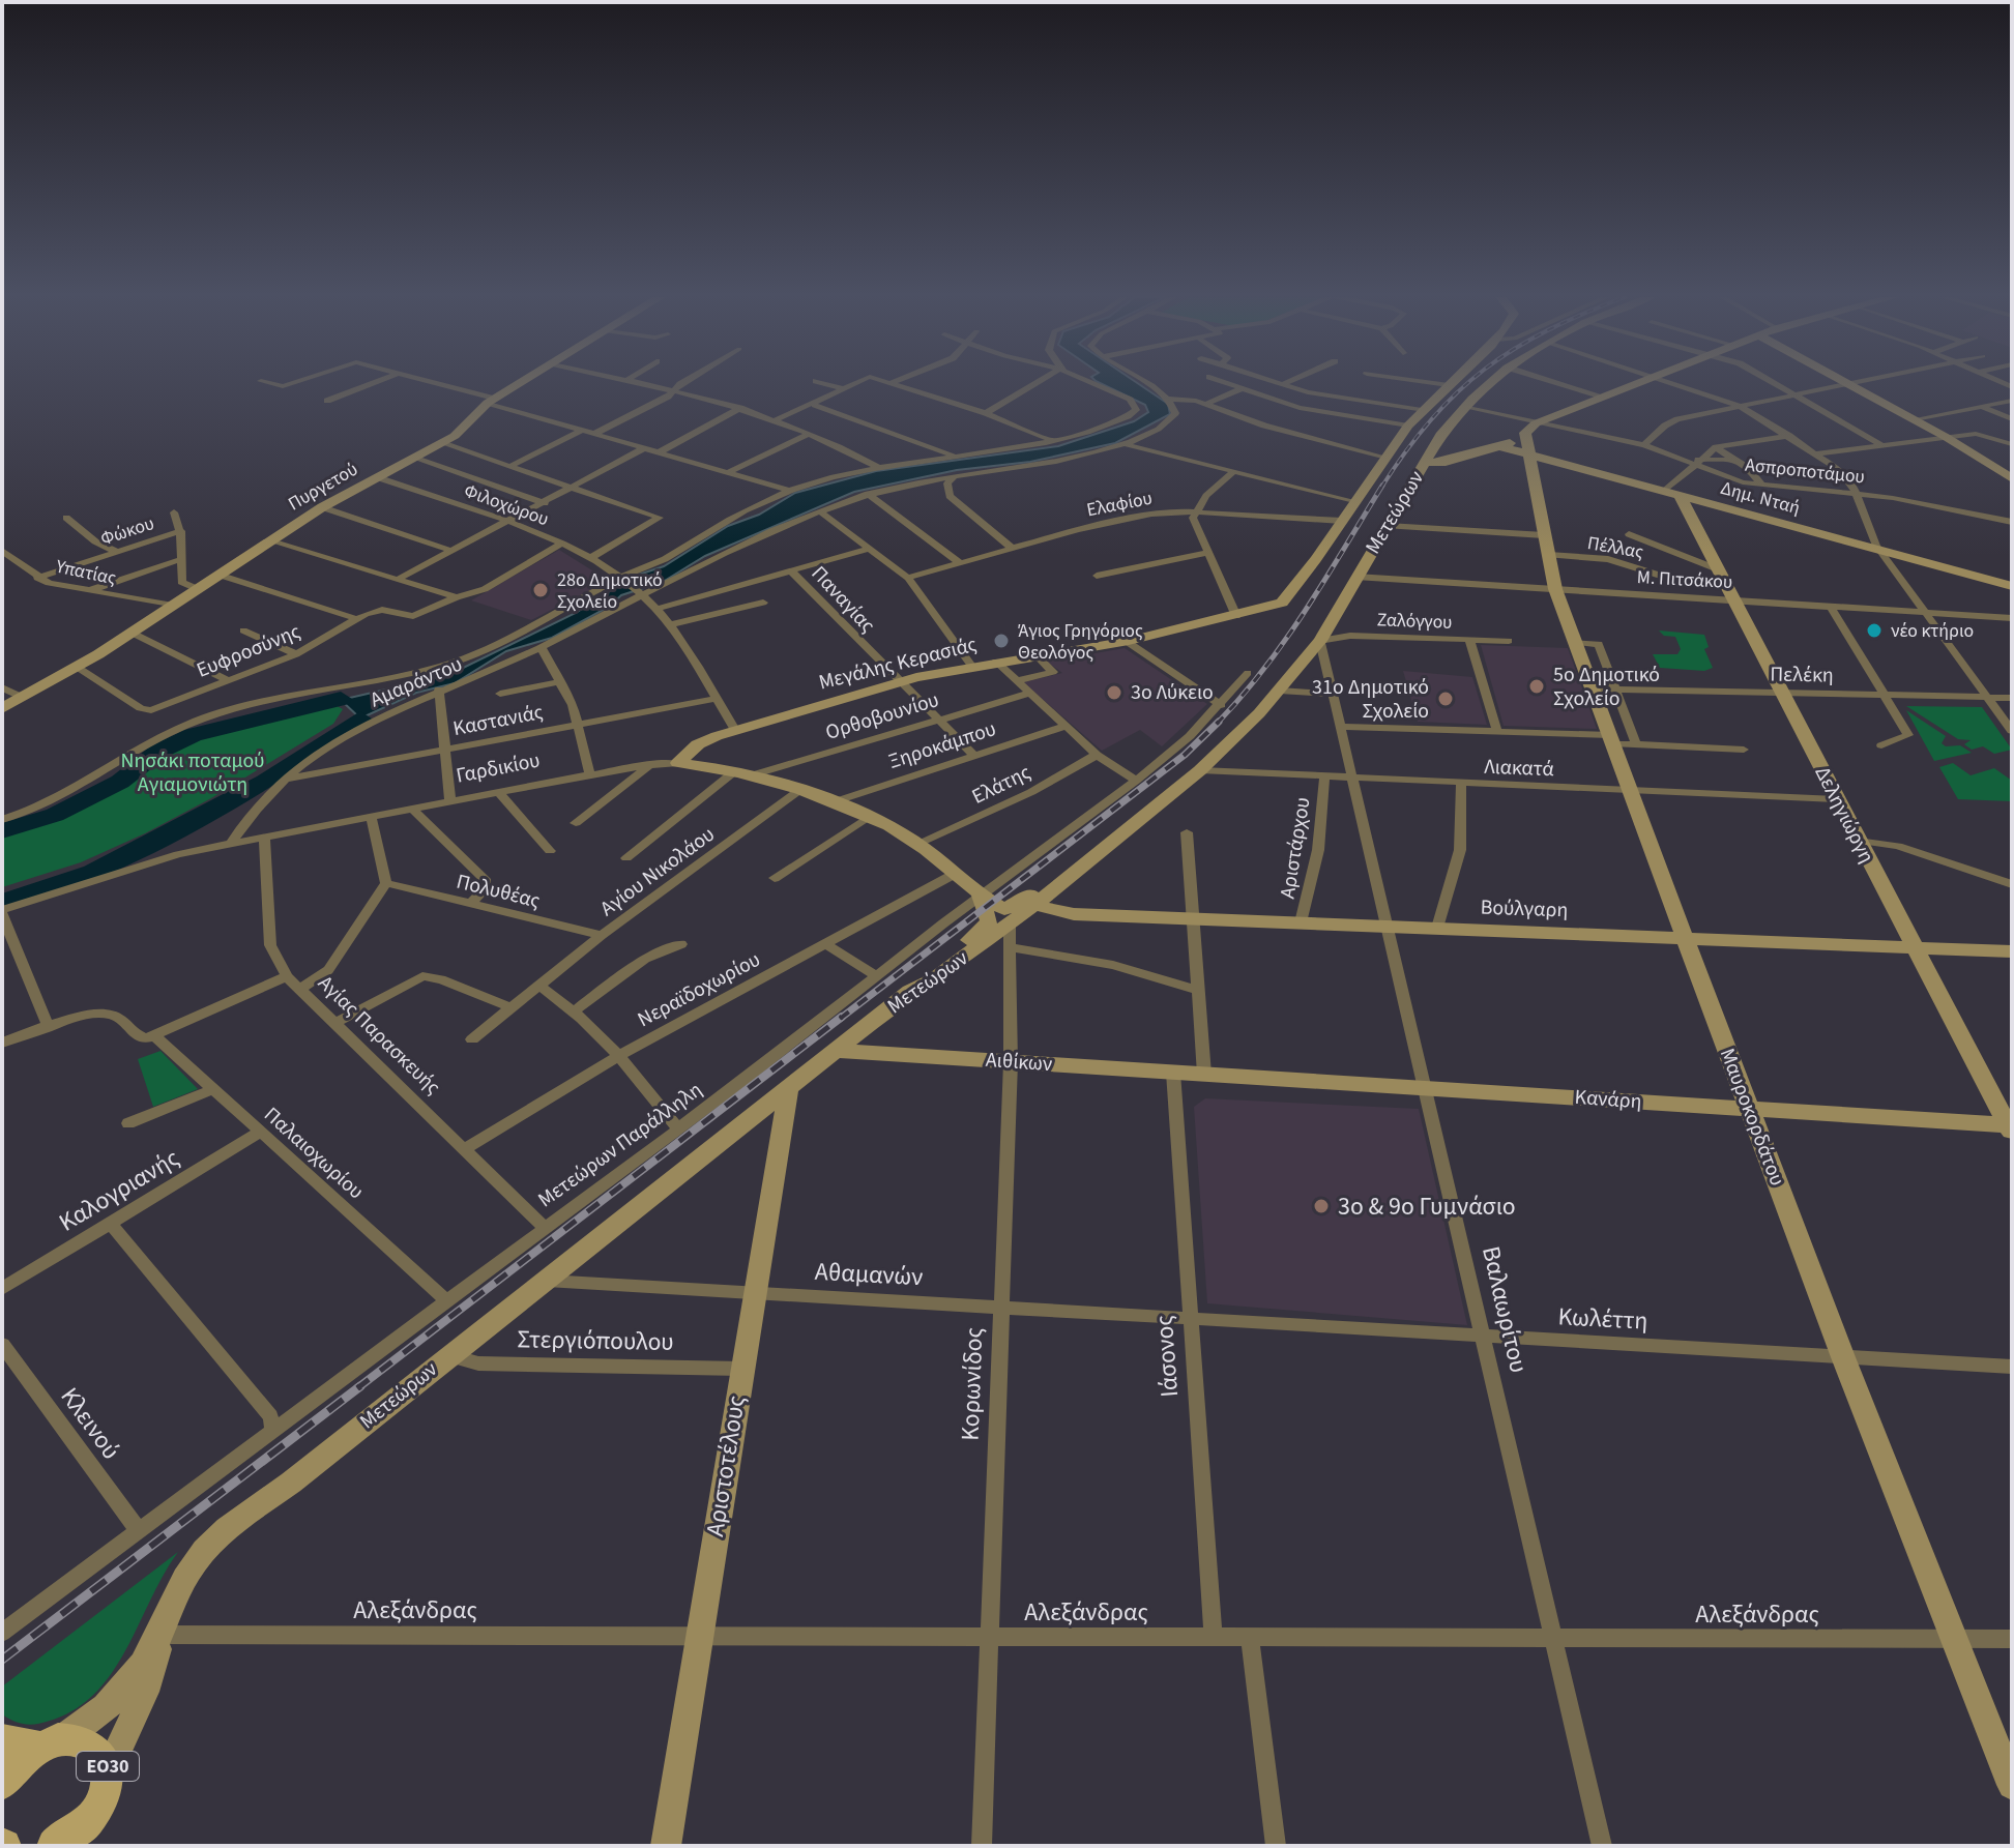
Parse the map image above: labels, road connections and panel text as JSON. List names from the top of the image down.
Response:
{
  "streets": {
    "main road": ["ΕΟ30"],
    "street": [
      "Ασπροποτάμου",
      "Πυργετού",
      "Δημ. Νταή",
      "Ελαφίου",
      "Φιλοχώρου",
      "Μετεώρων",
      "Φώκου",
      "Πέλλας",
      "Υπατίας",
      "Μ. Πιτσάκου",
      "Παναγίας",
      "Ζαλόγγου",
      "Ευφροσύνης",
      "Μεγάλης Κερασιάς",
      "Πελέκη",
      "Αμαράντου",
      "Ορθοβουνίου",
      "Καστανιάς",
      "Ξηροκάμπου",
      "Γαρδικίου",
      "Λιακατά",
      "Ελάτης",
      "Δεληγιώργη",
      "Αριστάρχου",
      "Αγίου Νικολάου",
      "Πολυθέας",
      "Βούλγαρη",
      "Νεραϊδοχωρίου",
      "Αγίας Παρασκευής",
      "Αιθίκων",
      "Κανάρη",
      "Μαυροκορδάτου",
      "Μετεώρων Παράλληλη",
      "Παλαιοχωρίου",
      "Καλογριανής",
      "Αθαμανών",
      "Βαλαωρίτου",
      "Κωλέττη",
      "Στεργιόπουλου",
      "Ιάσονος",
      "Κορωνίδος",
      "Κλεινού",
      "Αριστοτέλους",
      "Αλεξάνδρας"
    ]
  },
  "crossings": [
    ["Ασπροποτάμου", "Μετεώρων"],
    ["Πυργετού", "Φιλοχώρου"],
    ["Πυργετού", "Υπατίας"],
    ["Πυργετού", "Ευφροσύνης"],
    ["Δημ. Νταή", "Δεληγιώργη"],
    ["Δημ. Νταή", "Μαυροκορδάτου"],
    ["Ελαφίου", "Μεγάλης Κερασιάς"],
    ["Φιλοχώρου", "Μεγάλης Κερασιάς"],
    ["Φιλοχώρου", "Αμαράντου"],
    ["Φιλοχώρου", "Καστανιάς"],
    ["Μετεώρων", "Πέλλας"],
    ["Μετεώρων", "Μ. Πιτσάκου"],
    ["Μετεώρων", "Ζαλόγγου"],
    ["Μετεώρων", "Λιακατά"],
    ["Μετεώρων", "Βούλγαρη"],
    ["Μετεώρων", "Αιθίκων"],
    ["Μετεώρων", "Αθαμανών"],
    ["Μετεώρων", "Βαλαωρίτου"],
    ["Μετεώρων", "Στεργιόπουλου"],
    ["Μετεώρων", "Κορωνίδος"],
    ["Μετεώρων", "Αριστοτέλους"],
    ["Μετεώρων", "Αλεξάνδρας"],
    ["Μετεώρων", "ΕΟ30"],
    ["Φώκου", "Υπατίας"],
    ["Πέλλας", "Δεληγιώργη"],
    ["Πέλλας", "Μαυροκορδάτου"],
    ["Μ. Πιτσάκου", "Δεληγιώργη"],
    ["Μ. Πιτσάκου", "Μαυροκορδάτου"],
    ["Παναγίας", "Μεγάλης Κερασιάς"],
    ["Παναγίας", "Ορθοβουνίου"],
    ["Παναγίας", "Ξηροκάμπου"],
    ["Ζαλόγγου", "Βαλαωρίτου"],
    ["Μεγάλης Κερασιάς", "Γαρδικίου"],
    ["Πελέκη", "Δεληγιώργη"],
    ["Πελέκη", "Μαυροκορδάτου"],
    ["Αμαράντου", "Καστανιάς"],
    ["Αμαράντου", "Γαρδικίου"],
    ["Ορθοβουνίου", "Γαρδικίου"],
    ["Ξηροκάμπου", "Γαρδικίου"],
    ["Γαρδικίου", "Ελάτης"],
    ["Γαρδικίου", "Αγίου Νικολάου"],
    ["Γαρδικίου", "Νεραϊδοχωρίου"],
    ["Γαρδικίου", "Αγίας Παρασκευής"],
    ["Γαρδικίου", "Μετεώρων Παράλληλη"],
    ["Λιακατά", "Δεληγιώργη"],
    ["Λιακατά", "Αριστάρχου"],
    ["Λιακατά", "Μαυροκορδάτου"],
    ["Λιακατά", "Βαλαωρίτου"],
    ["Δεληγιώργη", "Βούλγαρη"],
    ["Δεληγιώργη", "Κανάρη"],
    ["Αριστάρχου", "Βούλγαρη"],
    ["Αγίου Νικολάου", "Πολυθέας"],
    ["Βούλγαρη", "Μαυροκορδάτου"],
    ["Βούλγαρη", "Βαλαωρίτου"],
    ["Νεραϊδοχωρίου", "Αγίας Παρασκευής"],
    ["Αγίας Παρασκευής", "Μετεώρων Παράλληλη"],
    ["Αιθίκων", "Κανάρη"],
    ["Αιθίκων", "Ιάσονος"],
    ["Αιθίκων", "Κορωνίδος"],
    ["Κανάρη", "Μαυροκορδάτου"],
    ["Κανάρη", "Βαλαωρίτου"],
    ["Μαυροκορδάτου", "Κωλέττη"],
    ["Μαυροκορδάτου", "Αλεξάνδρας"],
    ["Μετεώρων Παράλληλη", "Παλαιοχωρίου"],
    ["Μετεώρων Παράλληλη", "Κλεινού"],
    ["Παλαιοχωρίου", "Καλογριανής"],
    ["Αθαμανών", "Κωλέττη"],
    ["Αθαμανών", "Ιάσονος"],
    ["Αθαμανών", "Κορωνίδος"],
    ["Αθαμανών", "Αριστοτέλους"],
    ["Βαλαωρίτου", "Κωλέττη"],
    ["Βαλαωρίτου", "Αλεξάνδρας"],
    ["Κωλέττη", "Ιάσονος"],
    ["Στεργιόπουλου", "Αριστοτέλους"],
    ["Ιάσονος", "Αλεξάνδρας"],
    ["Κορωνίδος", "Αλεξάνδρας"],
    ["Αριστοτέλους", "Αλεξάνδρας"]
  ],
  "parks": ["Νησάκι ποταμού Αγιαμονιώτη"],
  "places": [
    "28ο Δημοτικό Σχολείο",
    "νέο κτήριο",
    "Άγιος Γρηγόριος Θεολόγος",
    "5ο Δημοτικό Σχολείο",
    "3ο Λύκειο",
    "31ο Δημοτικό Σχολείο",
    "3ο & 9ο Γυμνάσιο"
  ]
}
